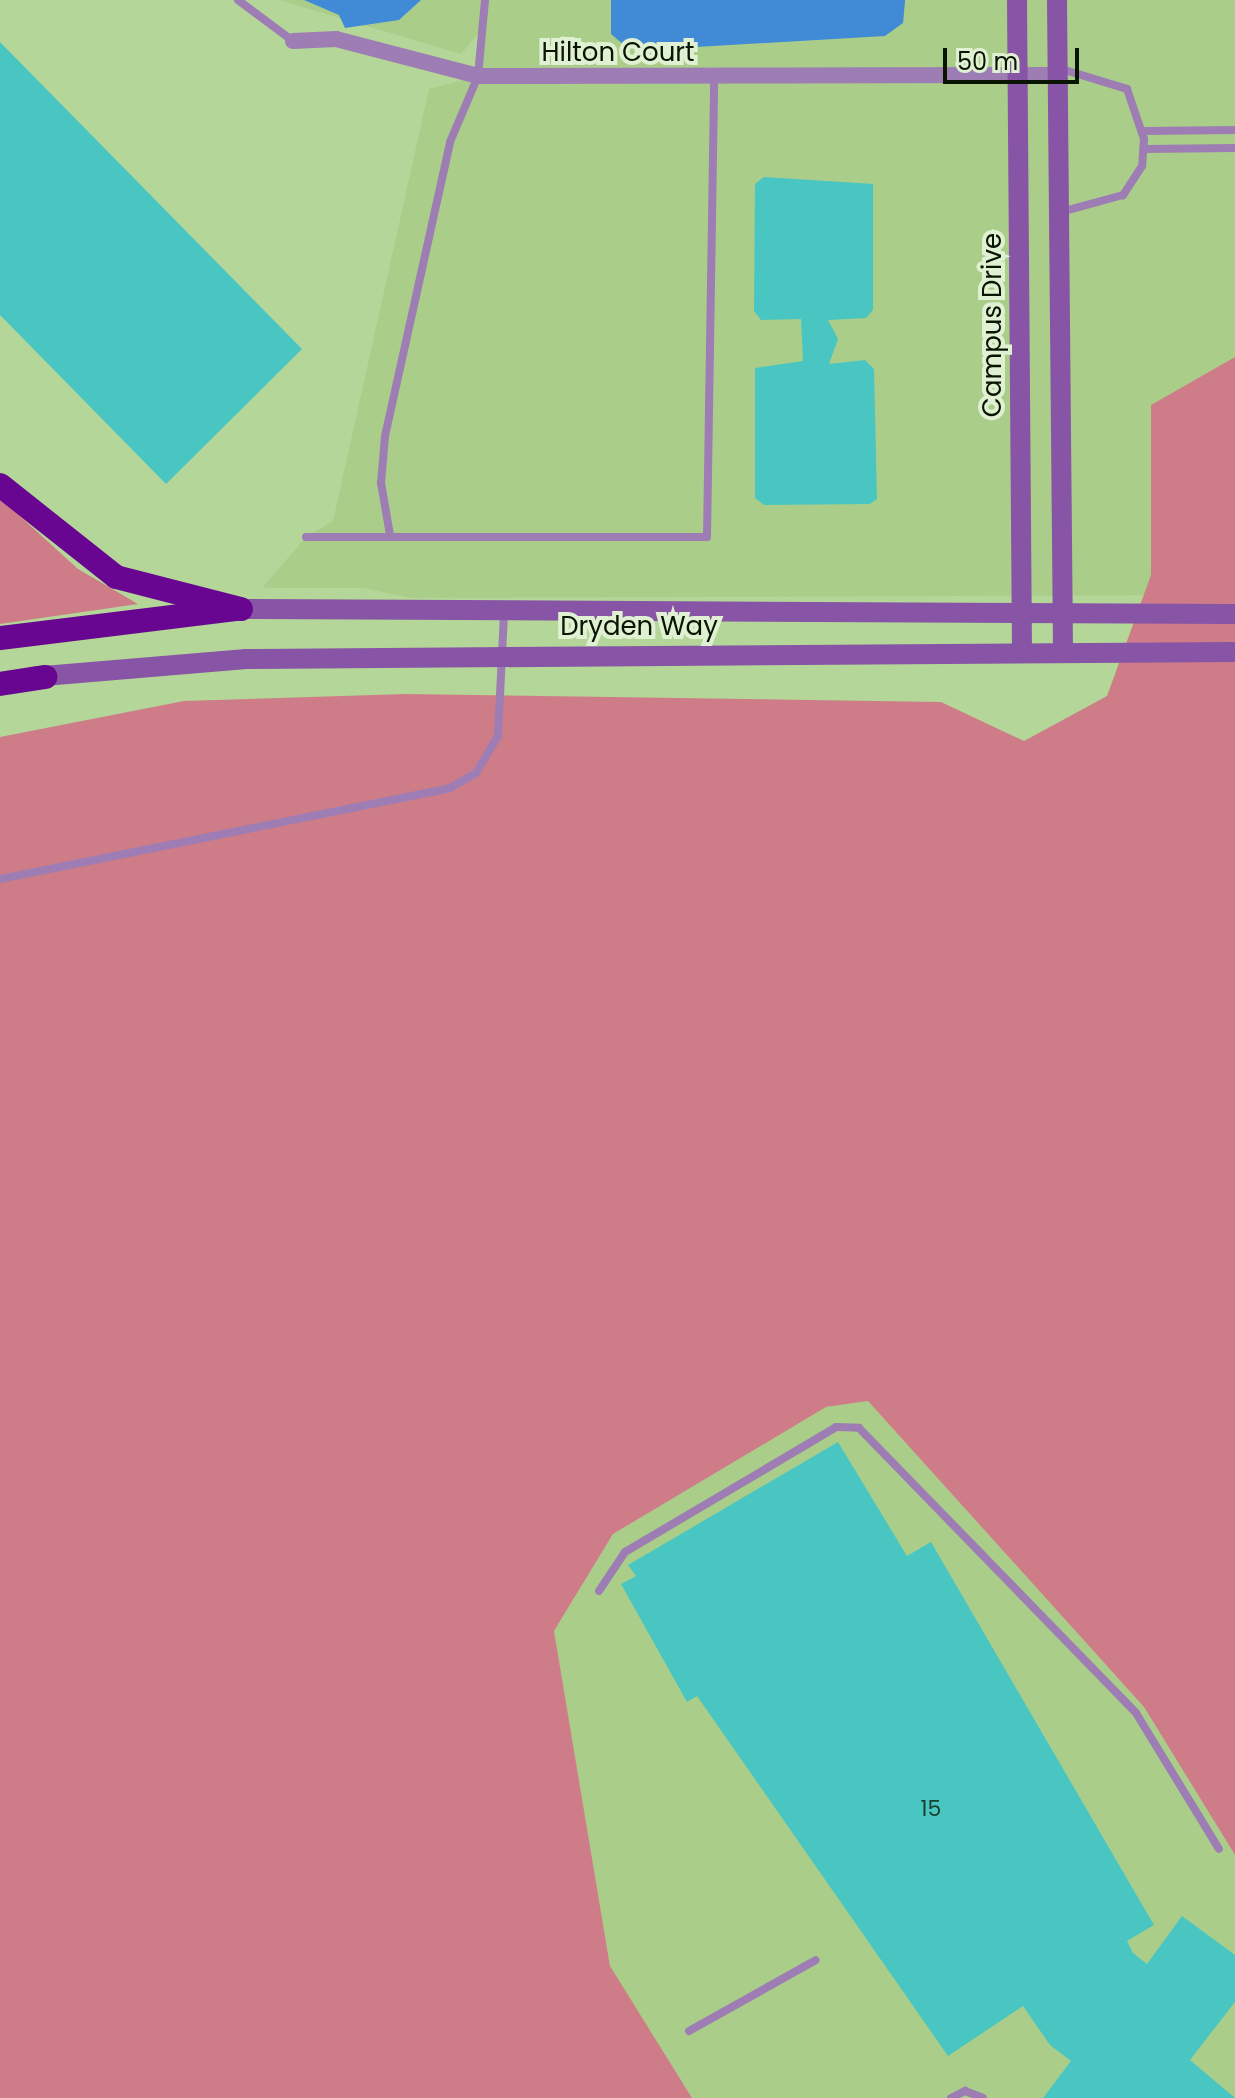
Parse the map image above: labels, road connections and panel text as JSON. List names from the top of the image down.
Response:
{
  "streets": {
    "street": ["Hilton Court", "Campus Drive", "Dryden Way"]
  },
  "crossings": [
    ["Hilton Court", "Campus Drive"],
    ["Campus Drive", "Dryden Way"]
  ],
  "house_numbers": ["15"],
  "scale_bar": "50 m"
}
